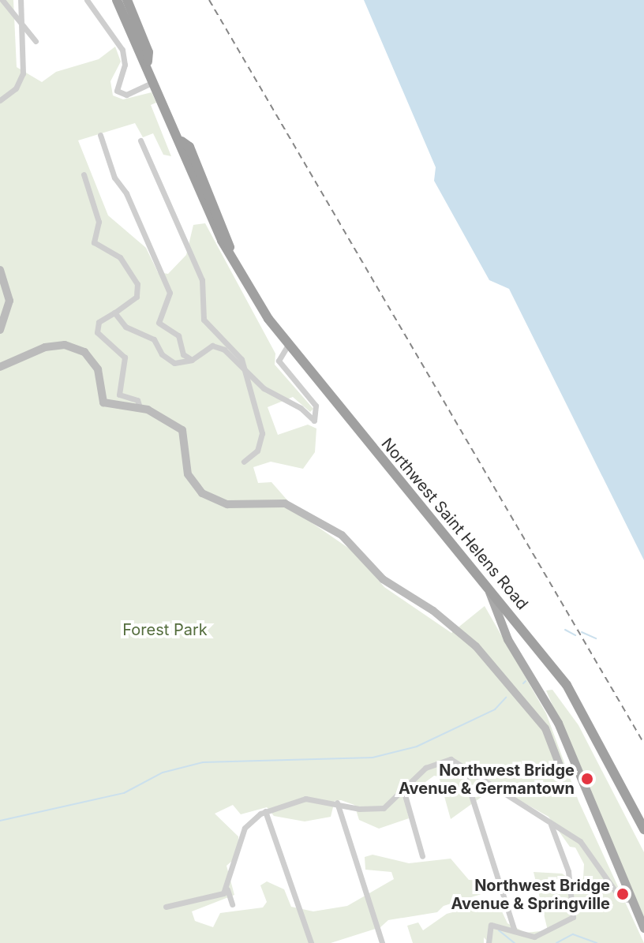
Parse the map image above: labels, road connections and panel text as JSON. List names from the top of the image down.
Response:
{
  "streets": {
    "highway": ["Northwest Saint Helens Road"]
  },
  "parks": ["Forest Park"],
  "places": ["Northwest Bridge Avenue & Germantown", "Northwest Bridge Avenue & Springville"]
}
